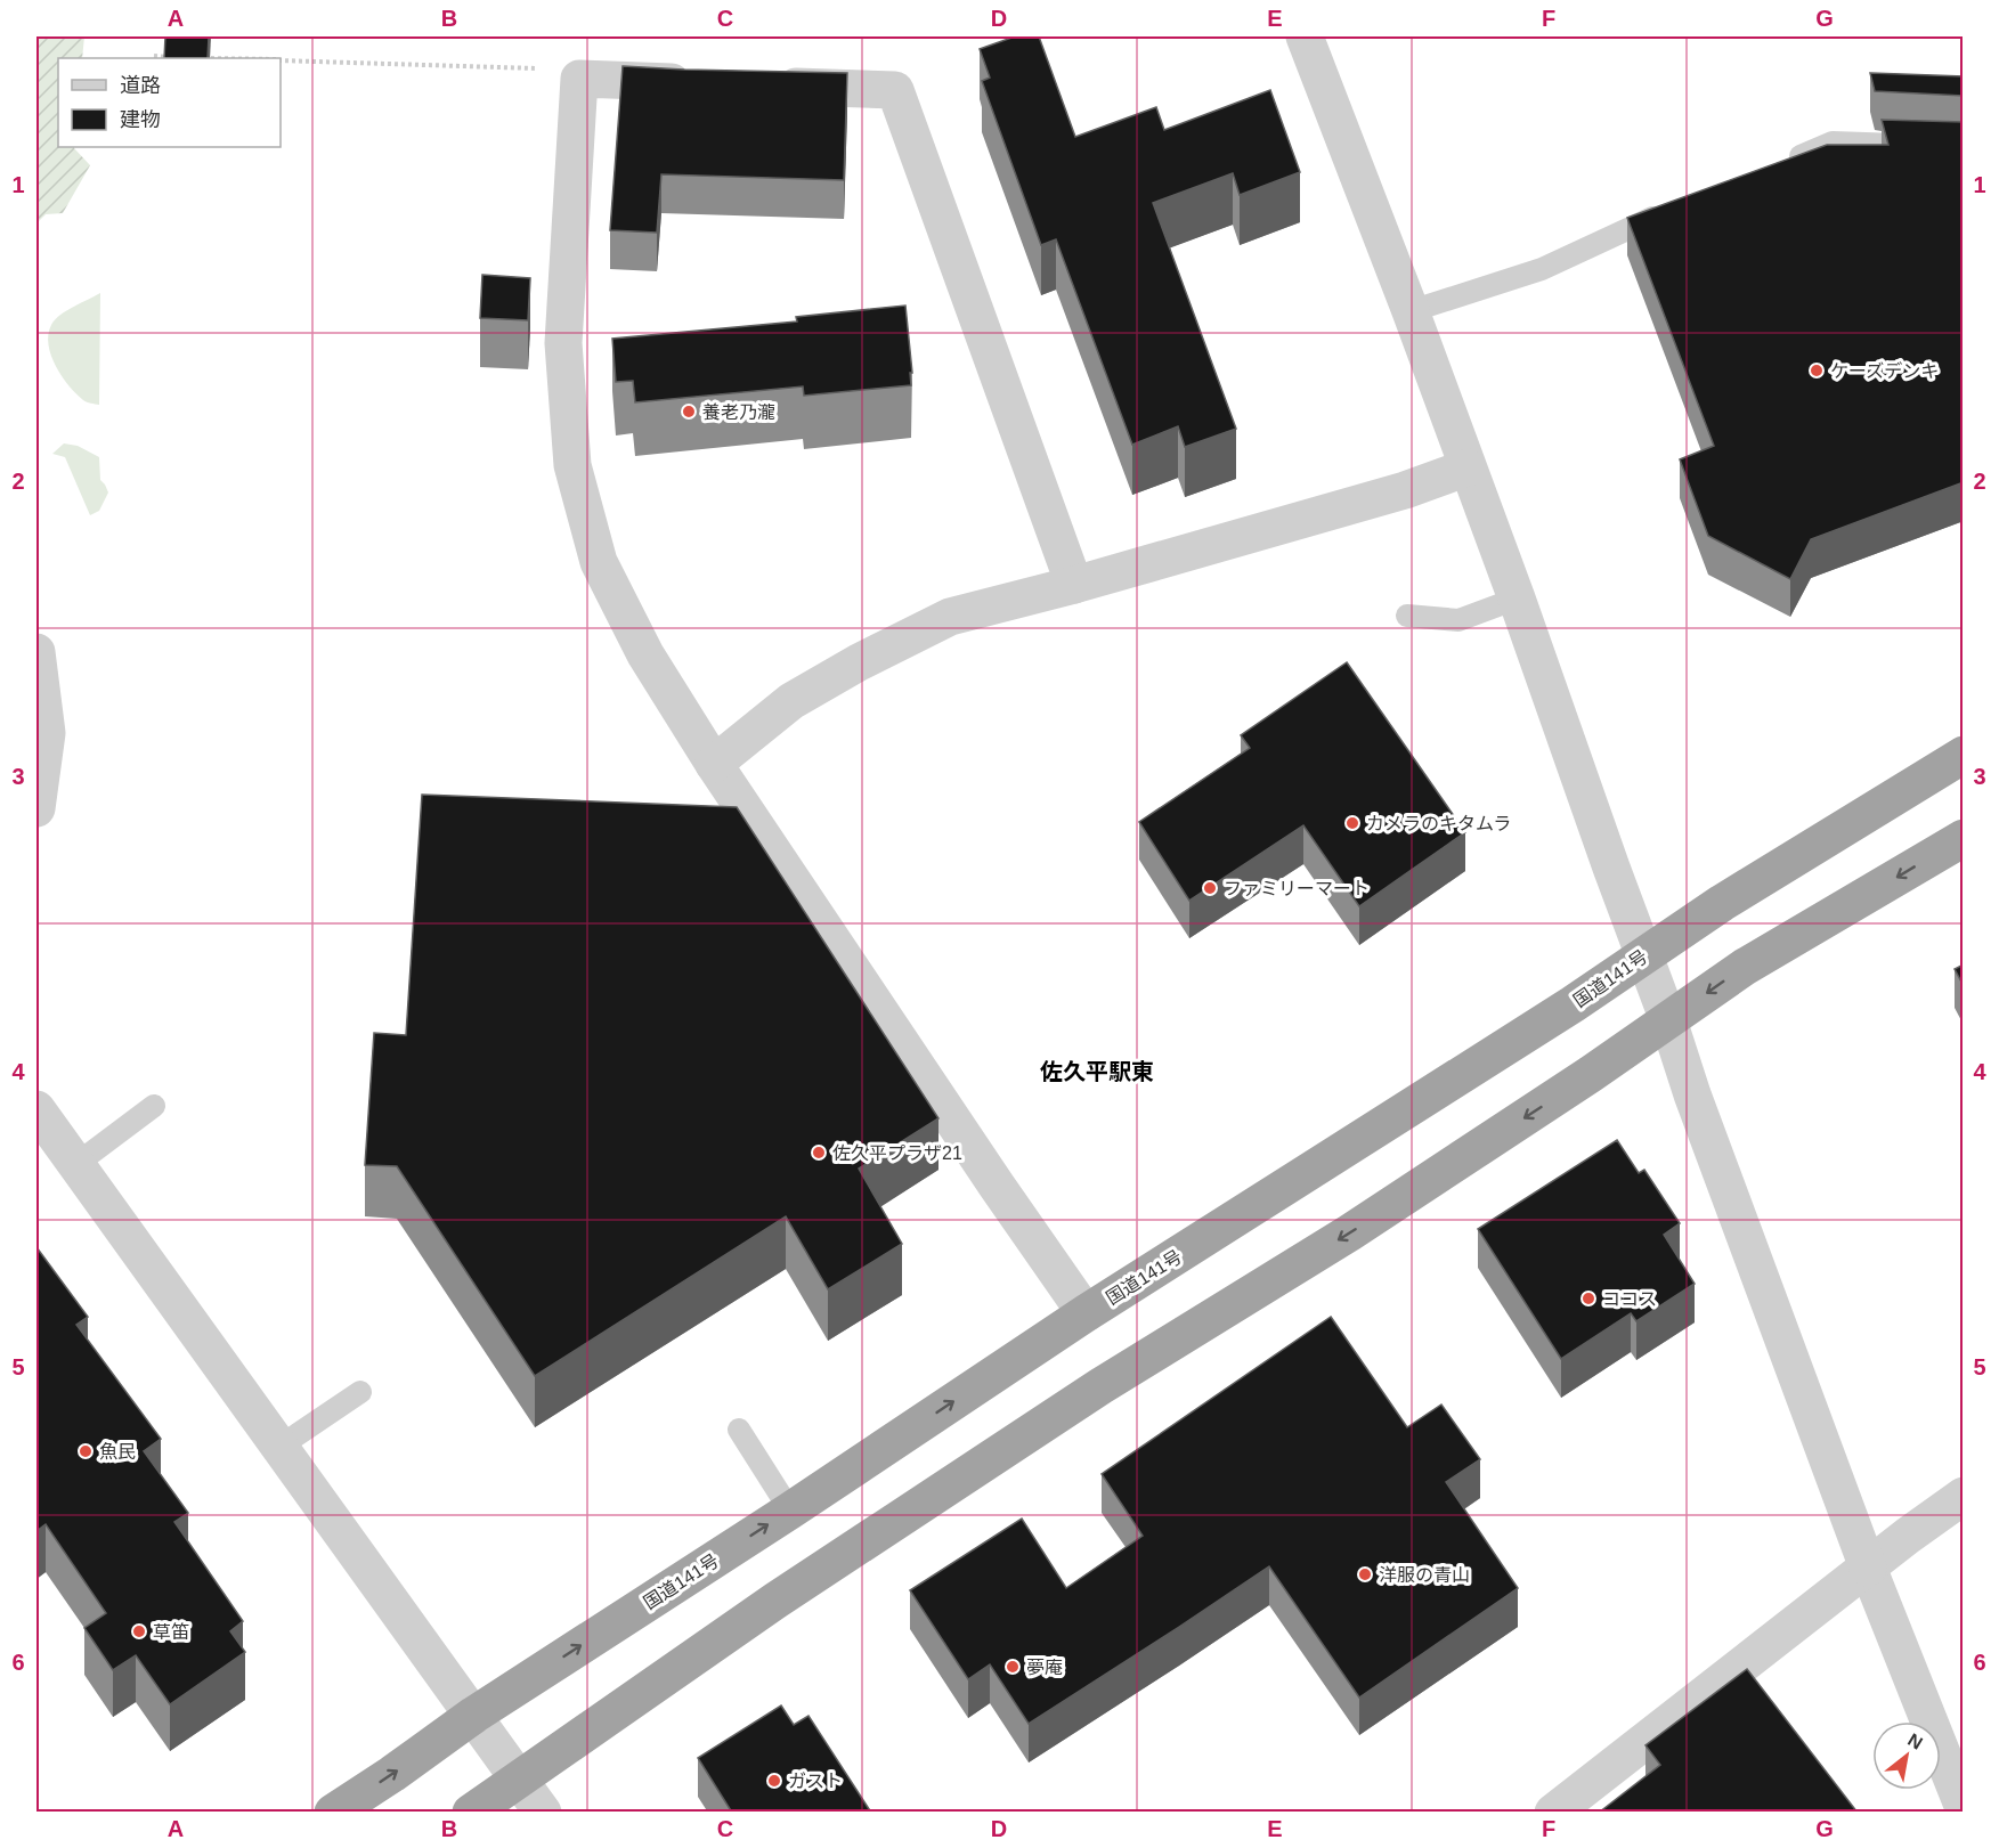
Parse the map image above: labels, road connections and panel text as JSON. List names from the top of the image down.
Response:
{
  "streets": {
    "highway": ["国道141号"]
  },
  "districts": ["佐久平駅東"],
  "places": [
    "ケーズデンキ",
    "養老乃瀧",
    "カメラのキタムラ",
    "ファミリーマート",
    "佐久平プラザ21",
    "ココス",
    "魚民",
    "洋服の青山",
    "草笛",
    "夢庵",
    "ガスト"
  ],
  "legend": ["道路", "建物"],
  "north": "top right",
  "grid": {
    "columns": [
      "A",
      "B",
      "C",
      "D",
      "E",
      "F",
      "G"
    ],
    "rows": [
      "1",
      "2",
      "3",
      "4",
      "5",
      "6"
    ]
  }
}
